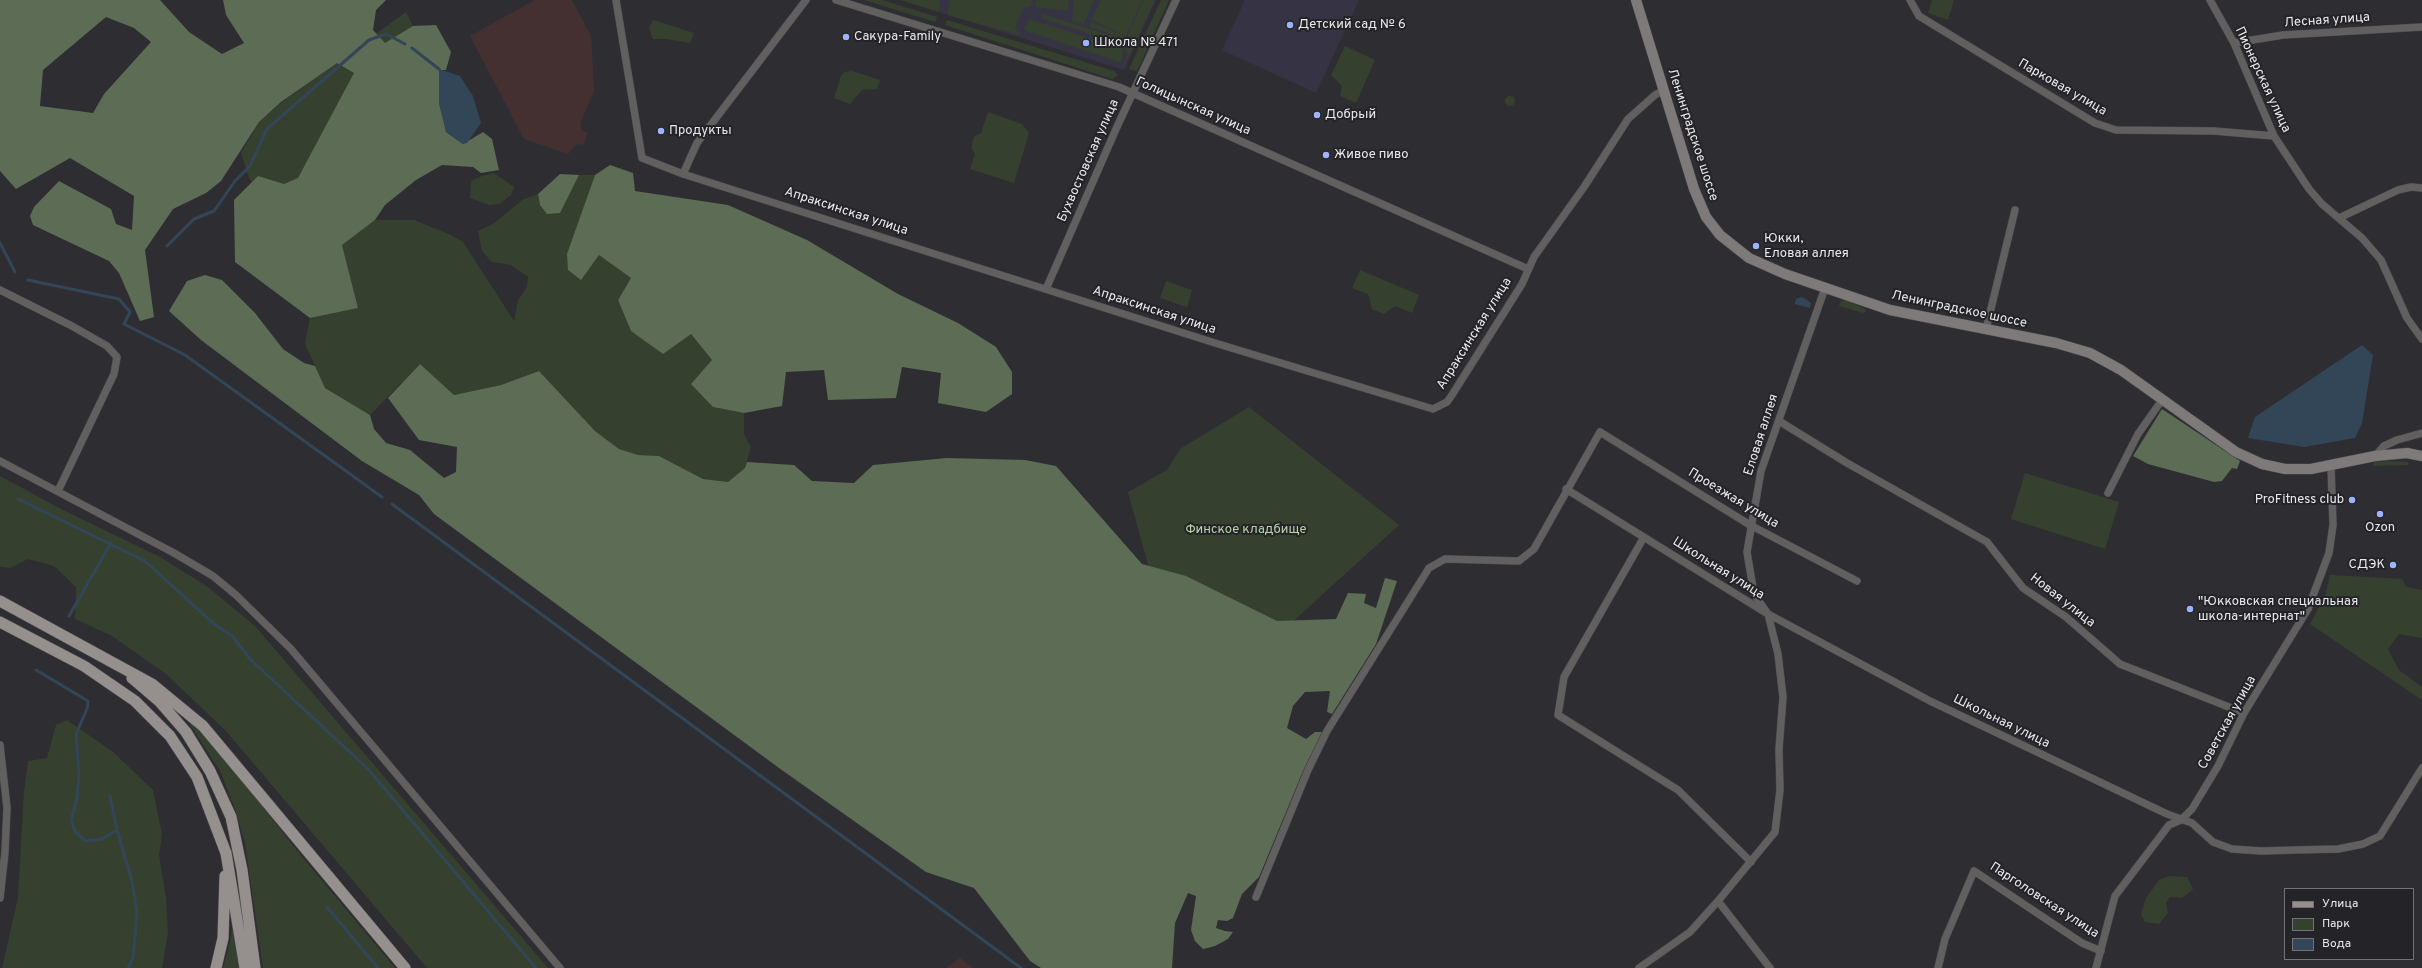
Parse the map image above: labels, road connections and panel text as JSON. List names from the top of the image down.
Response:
{
  "streets": {
    "main road": ["Ленинградское шоссе"],
    "street": [
      "Лесная улица",
      "Пионерская улица",
      "Парковая улица",
      "Голицынская улица",
      "Бухвостовская улица",
      "Апраксинская улица",
      "Еловая аллея",
      "Проезжая улица",
      "Школьная улица",
      "Новая улица",
      "Советская улица",
      "Парголовская улица"
    ]
  },
  "crossings": [
    ["Лесная улица", "Пионерская улица"],
    ["Пионерская улица", "Парковая улица"],
    ["Голицынская улица", "Бухвостовская улица"],
    ["Голицынская улица", "Апраксинская улица"],
    ["Ленинградское шоссе", "Апраксинская улица"],
    ["Ленинградское шоссе", "Еловая аллея"],
    ["Ленинградское шоссе", "Советская улица"],
    ["Бухвостовская улица", "Апраксинская улица"],
    ["Еловая аллея", "Проезжая улица"],
    ["Еловая аллея", "Школьная улица"],
    ["Еловая аллея", "Новая улица"],
    ["Проезжая улица", "Школьная улица"],
    ["Школьная улица", "Советская улица"],
    ["Новая улица", "Советская улица"],
    ["Советская улица", "Парголовская улица"]
  ],
  "parks": ["Финское кладбище"],
  "places": [
    "Детский сад № 6",
    "Сакура-Family",
    "Школа № 471",
    "Добрый",
    "Продукты",
    "Живое пиво",
    "Юкки, Еловая аллея",
    "ProFitness club",
    "Ozon",
    "СДЭК",
    "\"Юкковская специальная школа-интернат\""
  ],
  "legend": ["Улица", "Парк", "Вода"]
}
